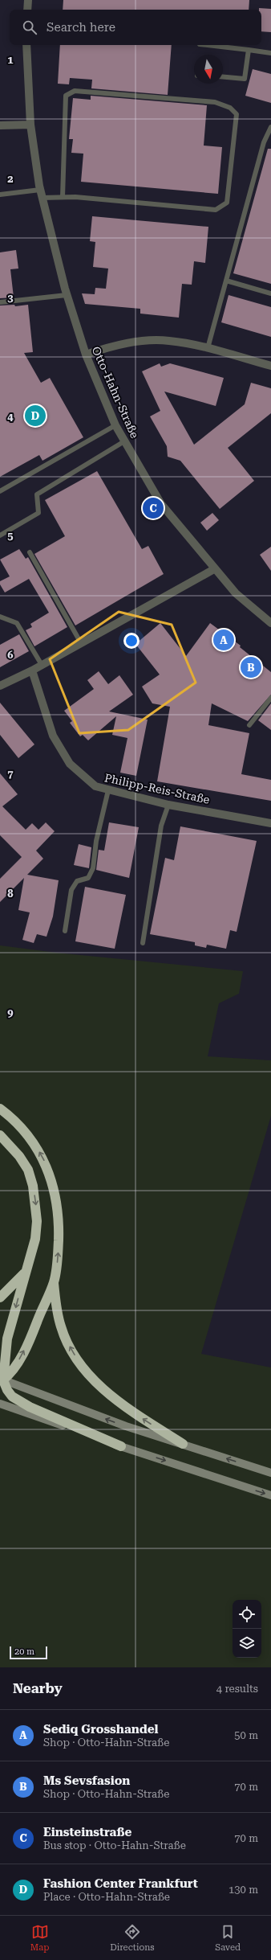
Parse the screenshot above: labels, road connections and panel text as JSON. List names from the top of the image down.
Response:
{
  "streets": {
    "street": ["Otto-Hahn-Straße", "Philipp-Reis-Straße"]
  },
  "scale_bar": "20 m",
  "north": "bottom",
  "page": {
    "search": "Search here",
    "pins": [
      "D",
      "C",
      "A",
      "B"
    ],
    "scale": "20 m",
    "heading": ["Nearby", "4 results"],
    "list": [
      {
        "mark": "A",
        "name": "Sediq Grosshandel",
        "note": "Shop · Otto-Hahn-Straße",
        "value": "50 m"
      },
      {
        "mark": "B",
        "name": "Ms Sevsfasion",
        "note": "Shop · Otto-Hahn-Straße",
        "value": "70 m"
      },
      {
        "mark": "C",
        "name": "Einsteinstraße",
        "note": "Bus stop · Otto-Hahn-Straße",
        "value": "70 m"
      },
      {
        "mark": "D",
        "name": "Fashion Center Frankfurt",
        "note": "Place · Otto-Hahn-Straße",
        "value": "130 m"
      }
    ],
    "nav": ["Map", "Directions", "Saved"]
  },
  "grid": {
    "rows": [
      "1",
      "2",
      "3",
      "4",
      "5",
      "6",
      "7",
      "8",
      "9"
    ]
  }
}
